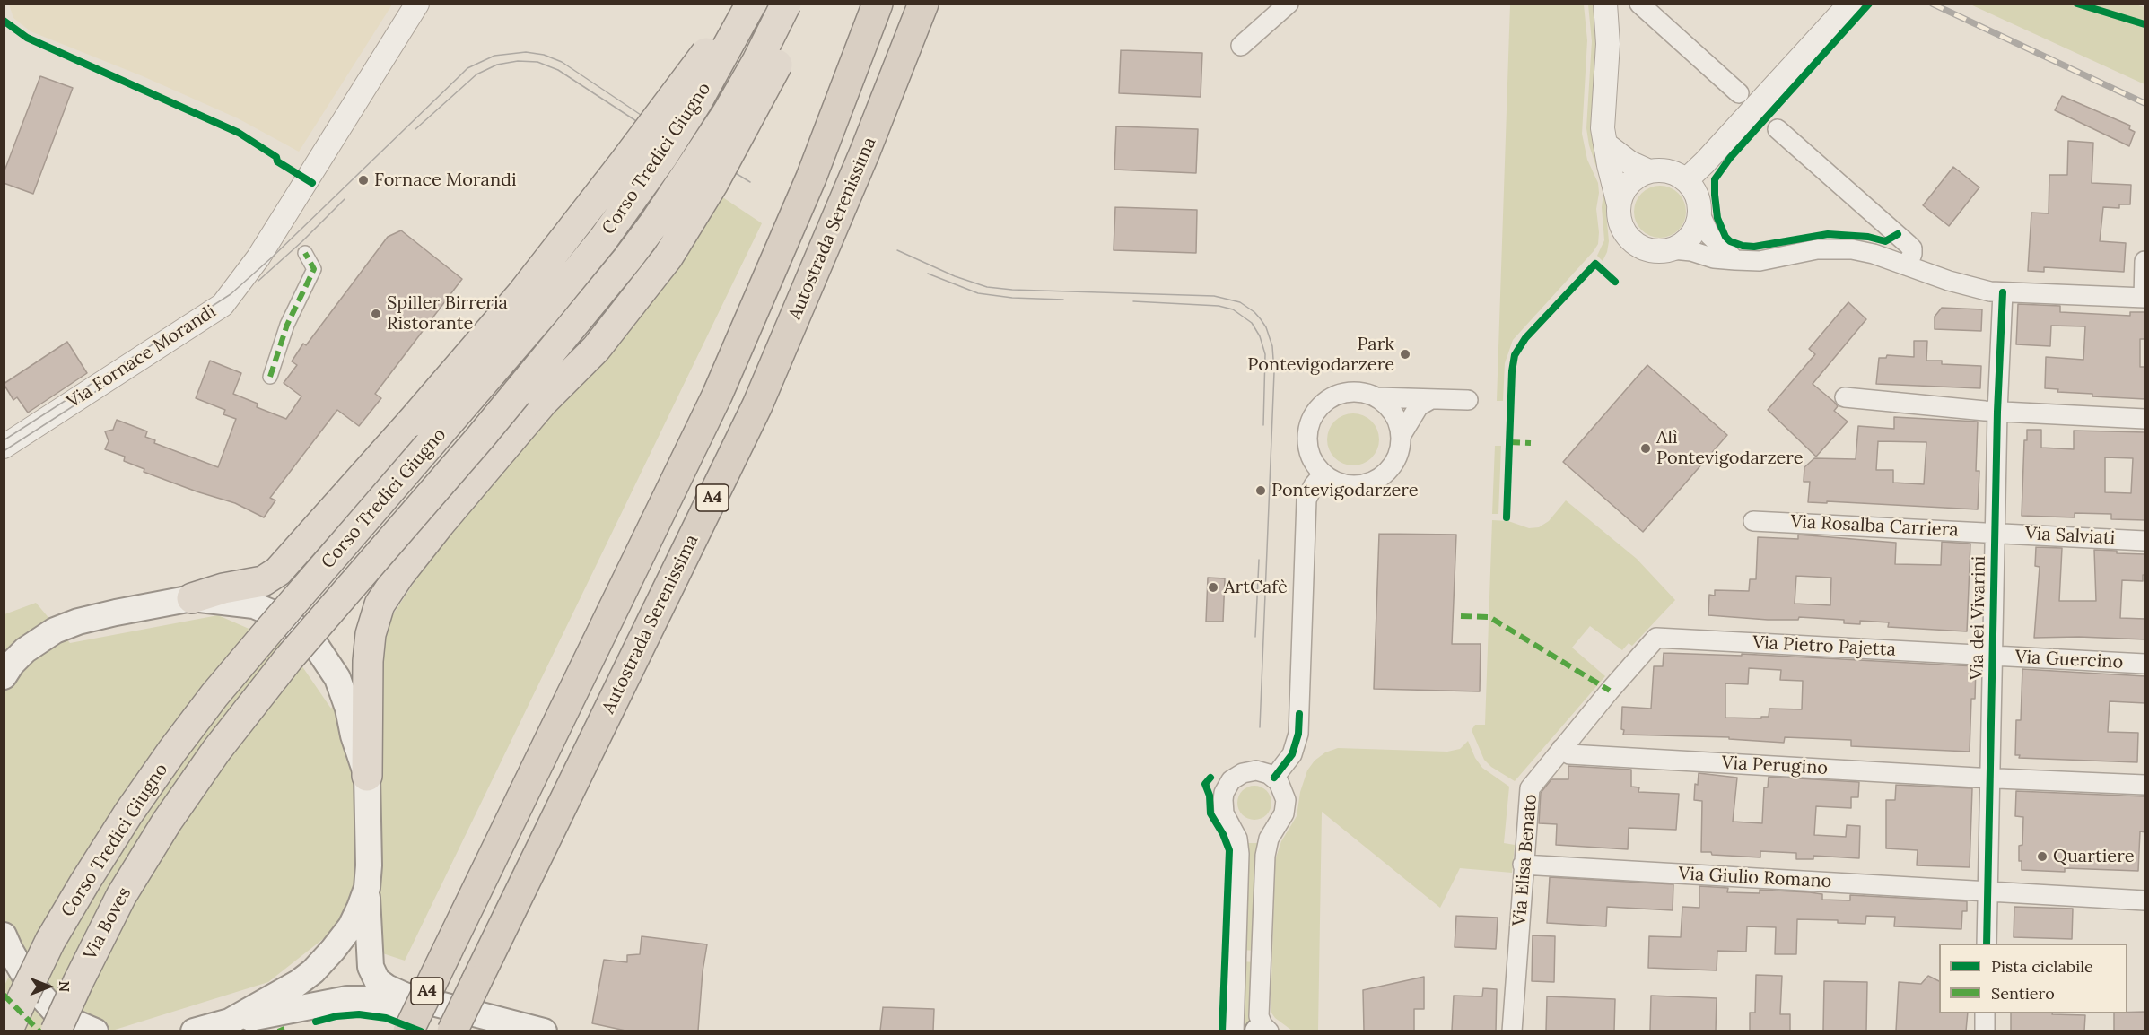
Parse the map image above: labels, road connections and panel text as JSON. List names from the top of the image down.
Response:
{
  "streets": {
    "highway": [
      "Corso Tredici Giugno",
      "Autostrada Serenissima",
      "A4",
      "Via Boves"
    ],
    "street": [
      "Via Fornace Morandi",
      "Via Rosalba Carriera",
      "Via Salviati",
      "Via dei Vivarini",
      "Via Pietro Pajetta",
      "Via Guercino",
      "Via Perugino",
      "Via Elisa Benato",
      "Via Giulio Romano"
    ]
  },
  "crossings": [
    ["Corso Tredici Giugno", "Via Boves"],
    ["Via Rosalba Carriera", "Via Salviati"],
    ["Via Rosalba Carriera", "Via dei Vivarini"],
    ["Via Salviati", "Via dei Vivarini"],
    ["Via dei Vivarini", "Via Pietro Pajetta"],
    ["Via dei Vivarini", "Via Guercino"],
    ["Via dei Vivarini", "Via Perugino"],
    ["Via dei Vivarini", "Via Giulio Romano"],
    ["Via Pietro Pajetta", "Via Guercino"],
    ["Via Pietro Pajetta", "Via Elisa Benato"],
    ["Via Perugino", "Via Elisa Benato"],
    ["Via Elisa Benato", "Via Giulio Romano"]
  ],
  "places": [
    "Fornace Morandi",
    "Spiller Birreria Ristorante",
    "Park Pontevigodarzere",
    "Alì Pontevigodarzere",
    "Pontevigodarzere",
    "ArtCafè",
    "Quartiere"
  ],
  "legend": ["Pista ciclabile", "Sentiero"],
  "north": "right"
}
